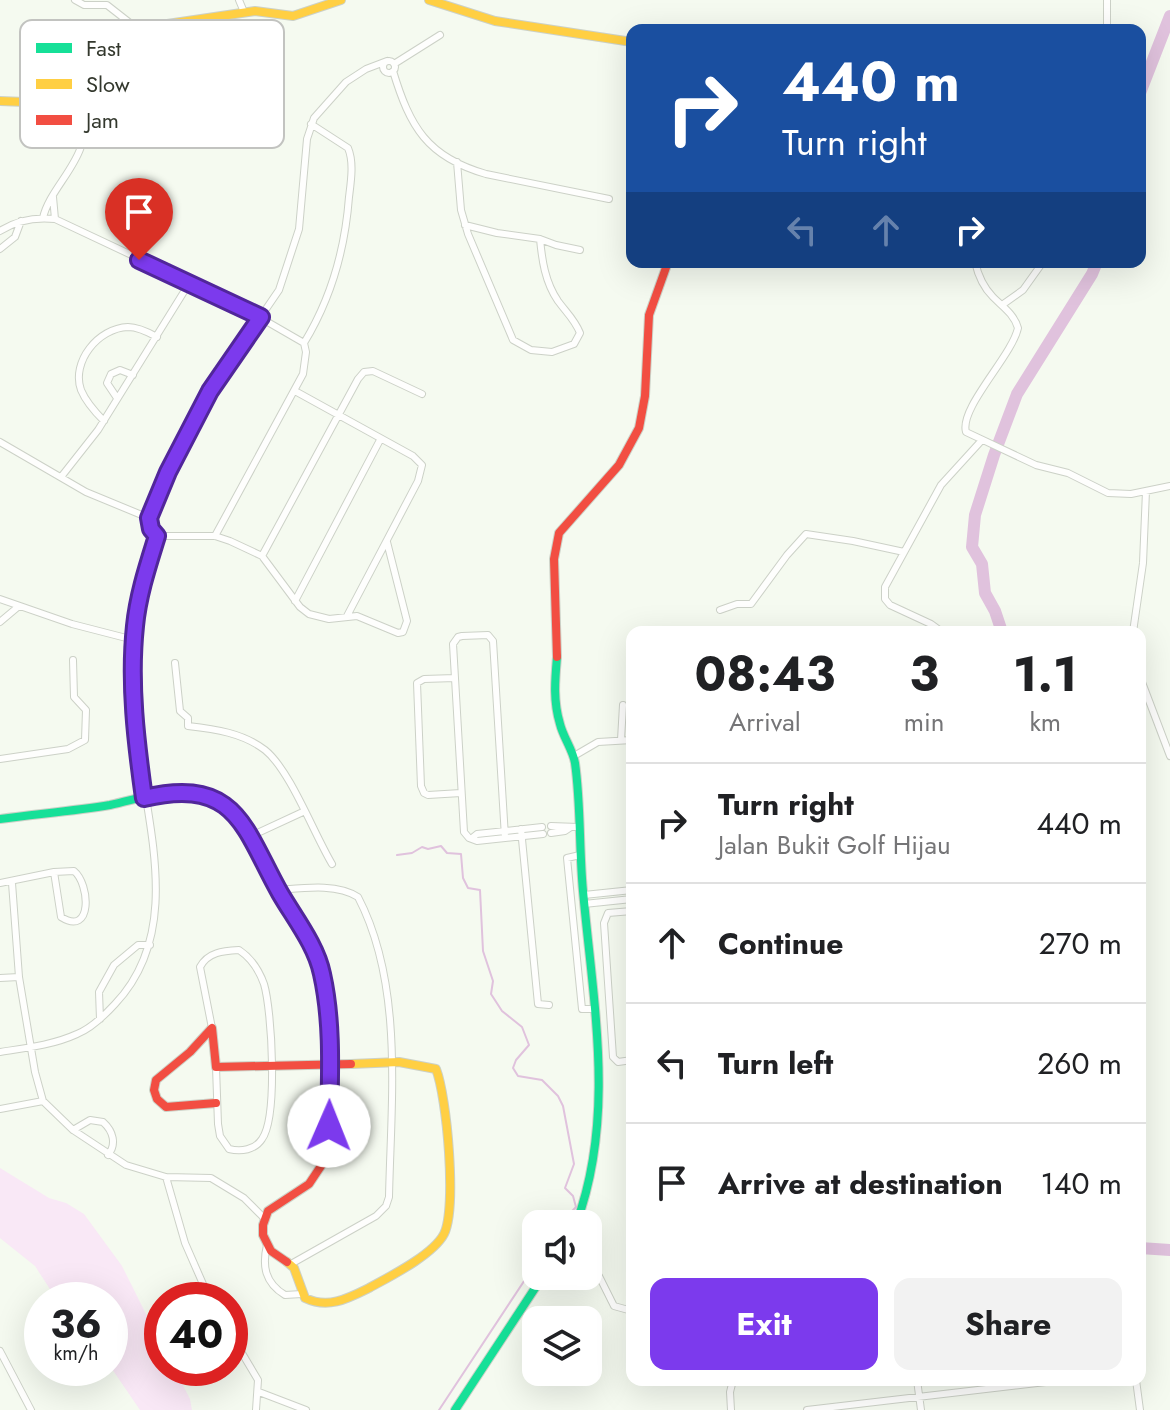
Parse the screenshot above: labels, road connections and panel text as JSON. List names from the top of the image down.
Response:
{
  "legend": ["Fast", "Slow", "Jam"],
  "page": {
    "turn": ["440 m", "Turn right"],
    "eta": [
      "08:43",
      "Arrival",
      "3",
      "min",
      "1.1",
      "km"
    ],
    "list": [
      {
        "name": "Turn right",
        "note": "Jalan Bukit Golf Hijau",
        "value": "440 m"
      },
      {
        "name": "Continue",
        "value": "270 m"
      },
      {
        "name": "Turn left",
        "value": "260 m"
      },
      {
        "name": "Arrive at destination",
        "value": "140 m"
      }
    ],
    "buttons": ["Exit", "Share"],
    "speed": "36 km/h",
    "limit": "40"
  }
}
